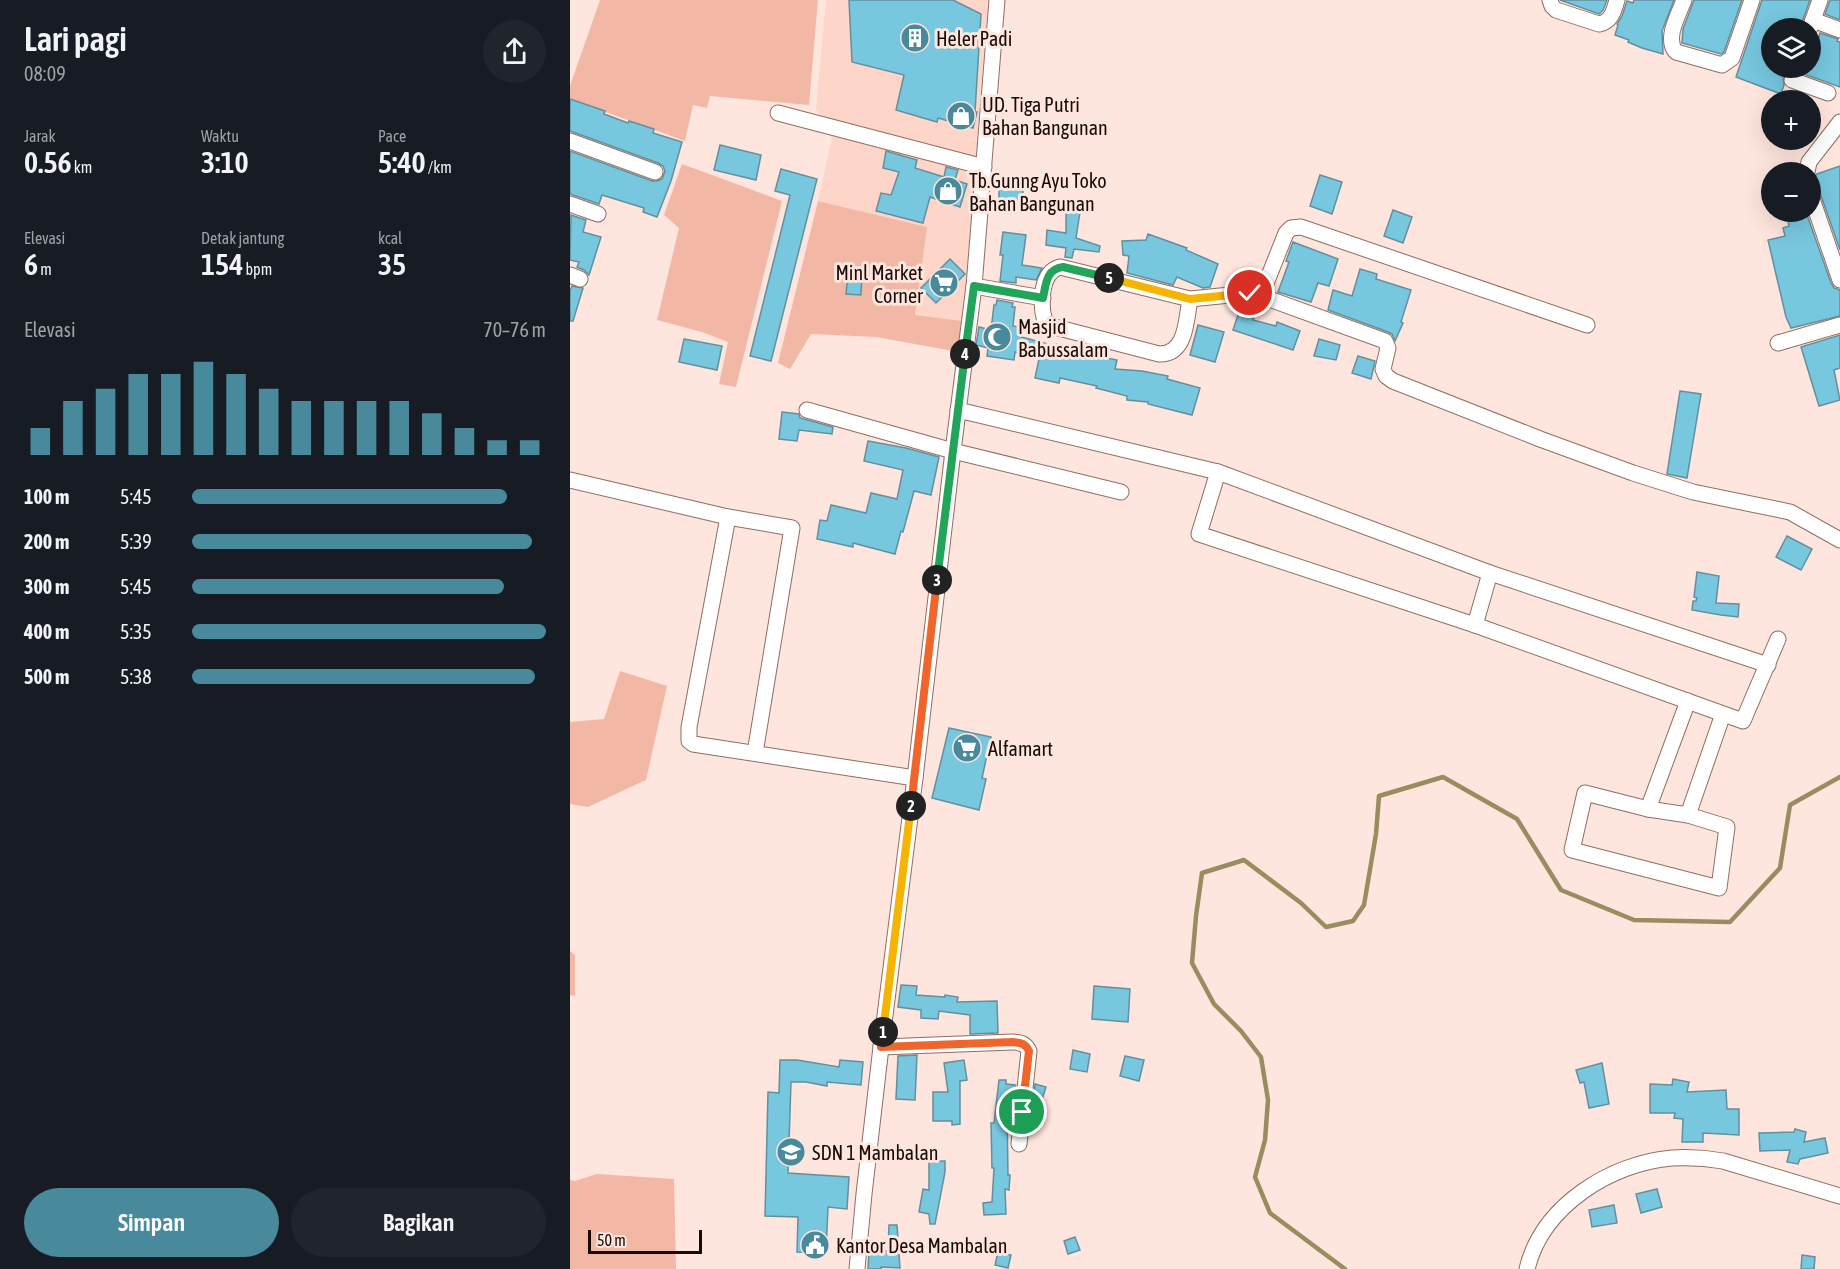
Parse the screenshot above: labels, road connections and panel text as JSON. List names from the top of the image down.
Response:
{
  "places": {
    "building": ["Heler Padi"],
    "shop": ["UD. Tiga Putri Bahan Bangunan", "Tb.Gunng Ayu Toko Bahan Bangunan"],
    "supermarket": ["Minl Market Corner", "Alfamart"],
    "mosque": ["Masjid Babussalam"],
    "school or university": ["SDN 1 Mambalan"],
    "public building": ["Kantor Desa Mambalan"]
  },
  "scale_bar": "50 m",
  "page": {
    "heading": ["Lari pagi", "08:09"],
    "map_buttons": ["+", "−"],
    "stats": [
      ["Jarak", "0.56 km"],
      ["Waktu", "3:10"],
      ["Pace", "5:40 /km"],
      ["Elevasi", "6 m"],
      ["Detak jantung", "154 bpm"],
      ["kcal", "35"]
    ],
    "pins": [
      "5",
      "4",
      "3",
      "2",
      "1"
    ],
    "chart": ["Elevasi", "70–76 m"],
    "list": [
      {
        "name": "100 m",
        "note": "5:45"
      },
      {
        "name": "200 m",
        "note": "5:39"
      },
      {
        "name": "300 m",
        "note": "5:45"
      },
      {
        "name": "400 m",
        "note": "5:35"
      },
      {
        "name": "500 m",
        "note": "5:38"
      }
    ],
    "buttons": ["Simpan", "Bagikan"],
    "scale": "50 m"
  }
}
